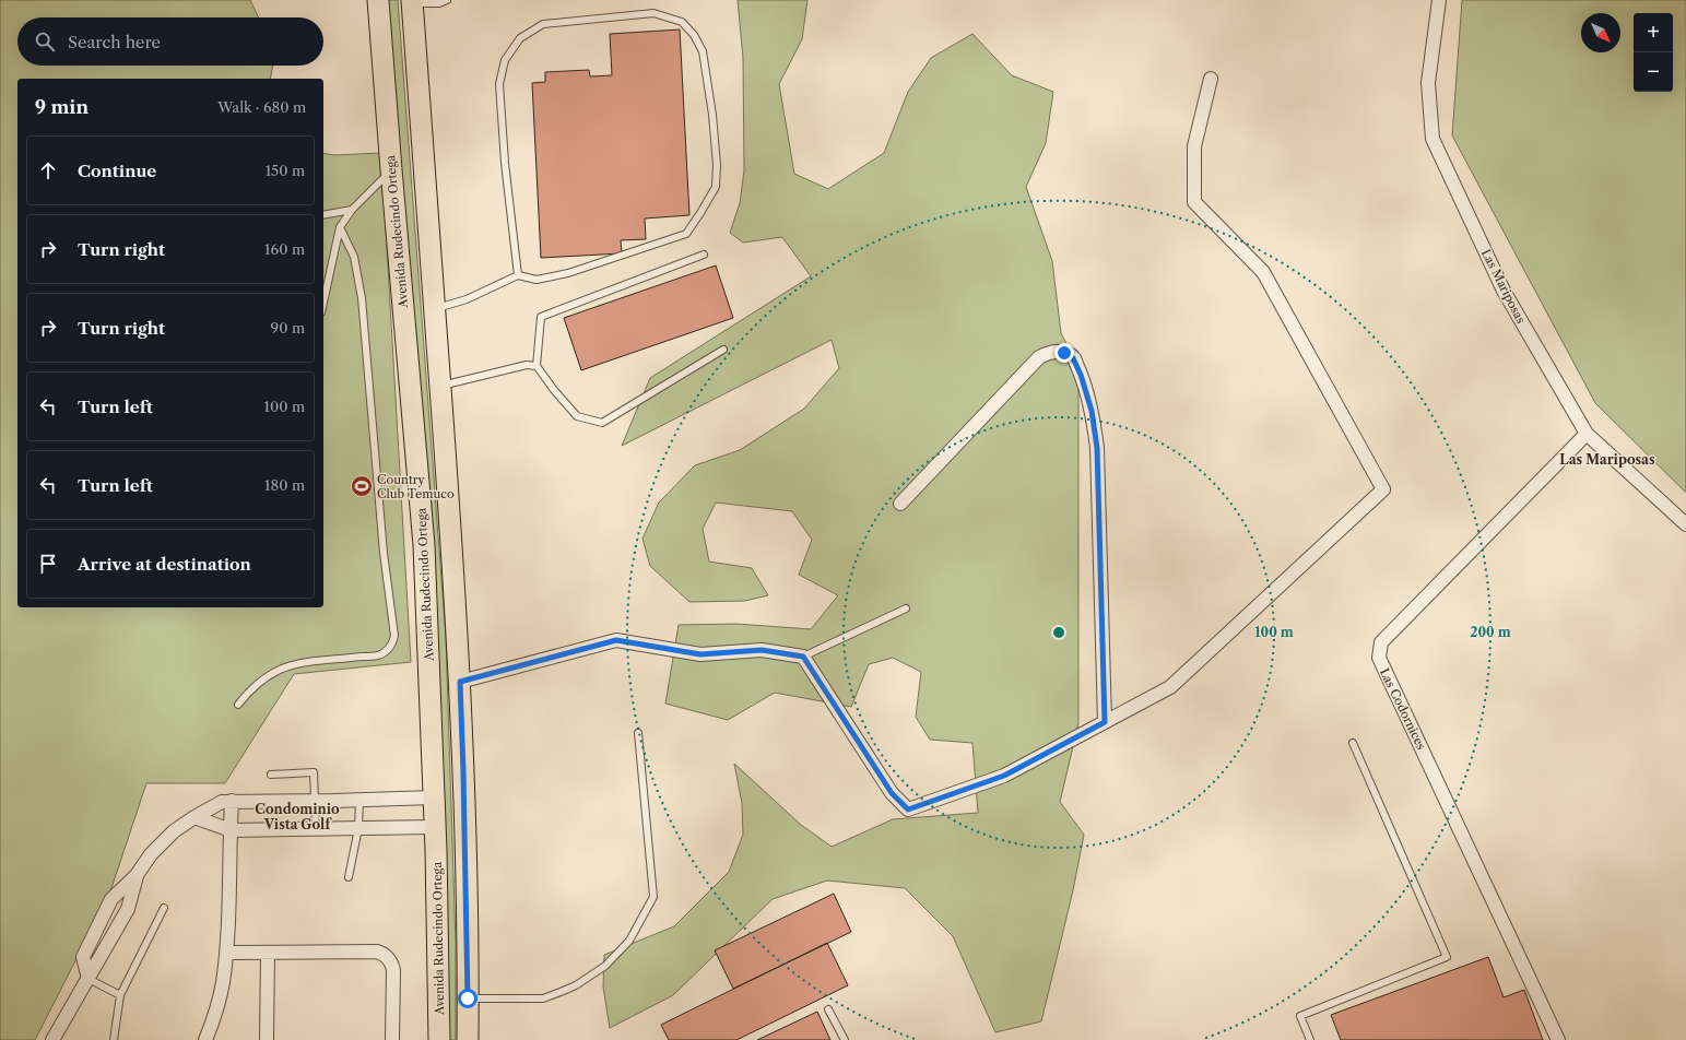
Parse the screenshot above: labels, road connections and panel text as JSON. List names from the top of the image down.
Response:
{
  "streets": {
    "main road": ["Avenida Rudecindo Ortega"],
    "street": ["Las Mariposas", "Las Codornices"]
  },
  "crossings": [
    ["Las Mariposas", "Las Codornices"]
  ],
  "districts": ["Las Mariposas", "Condominio Vista Golf"],
  "places": {
    "sports": ["Country Club Temuco"]
  },
  "north": "bottom right",
  "page": {
    "map_buttons": ["+", "−"],
    "search": "Search here",
    "heading": ["9 min", "Walk · 680 m"],
    "list": [
      ["Continue", "150 m"],
      ["Turn right", "160 m"],
      ["Turn right", "90 m"],
      ["Turn left", "100 m"],
      ["Turn left", "180 m"],
      "Arrive at destination"
    ]
  },
  "rings": ["100 m", "200 m"]
}
